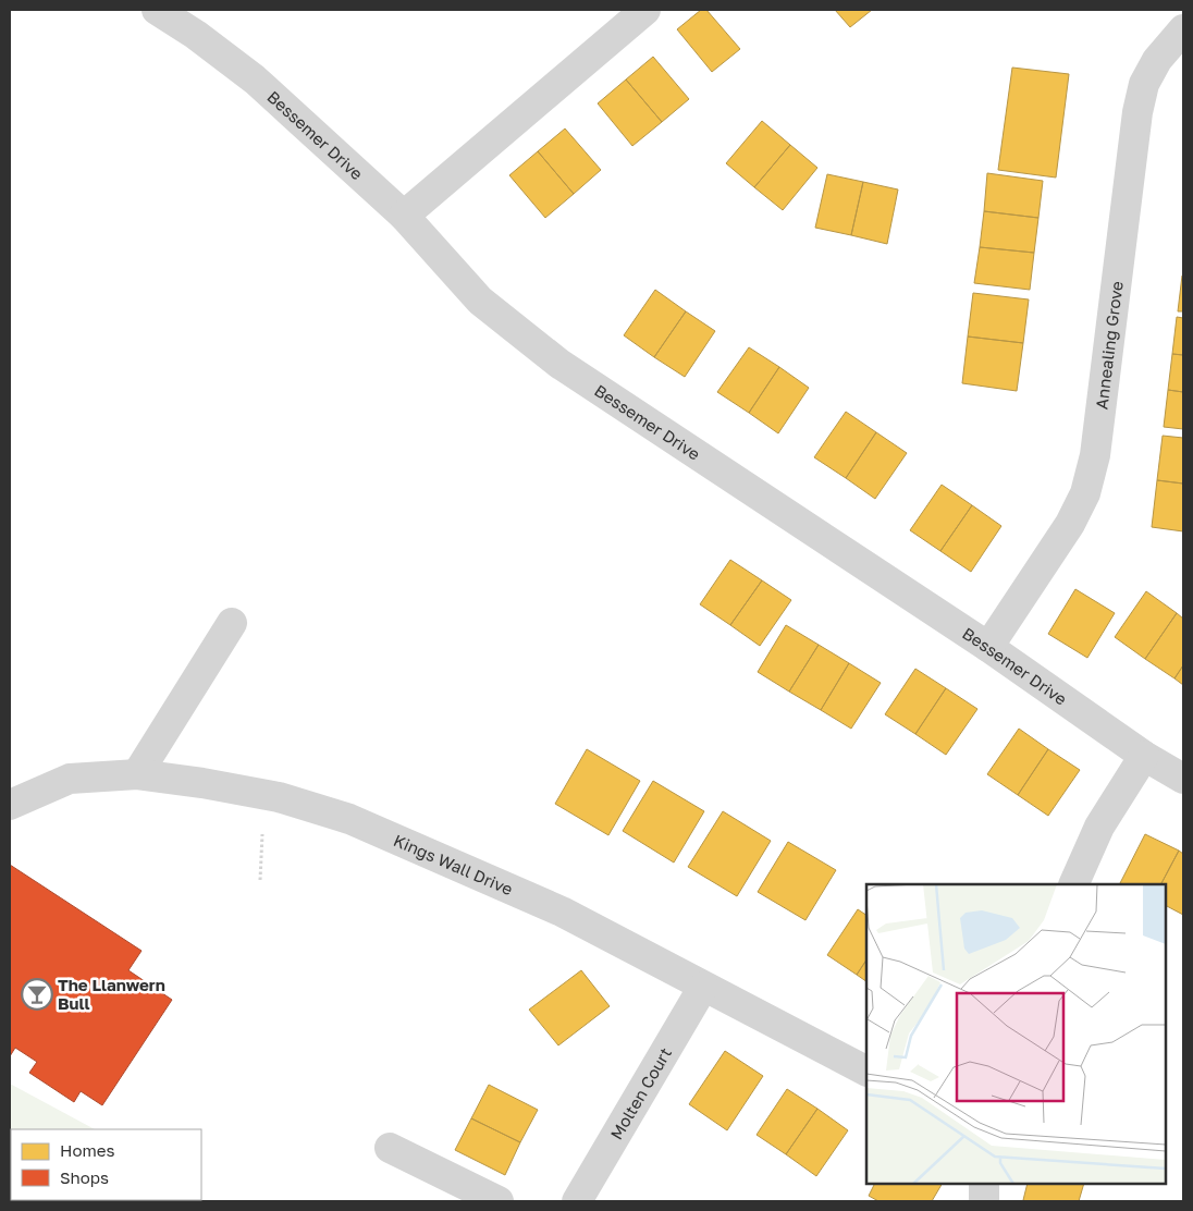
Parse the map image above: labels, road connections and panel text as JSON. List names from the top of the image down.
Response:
{
  "streets": {
    "street": [
      "Bessemer Drive",
      "Annealing Grove",
      "Kings Wall Drive",
      "Molten Court"
    ]
  },
  "crossings": [
    ["Bessemer Drive", "Annealing Grove"],
    ["Kings Wall Drive", "Molten Court"]
  ],
  "places": {
    "bar": ["The Llanwern Bull"]
  },
  "legend": ["Homes", "Shops"]
}
